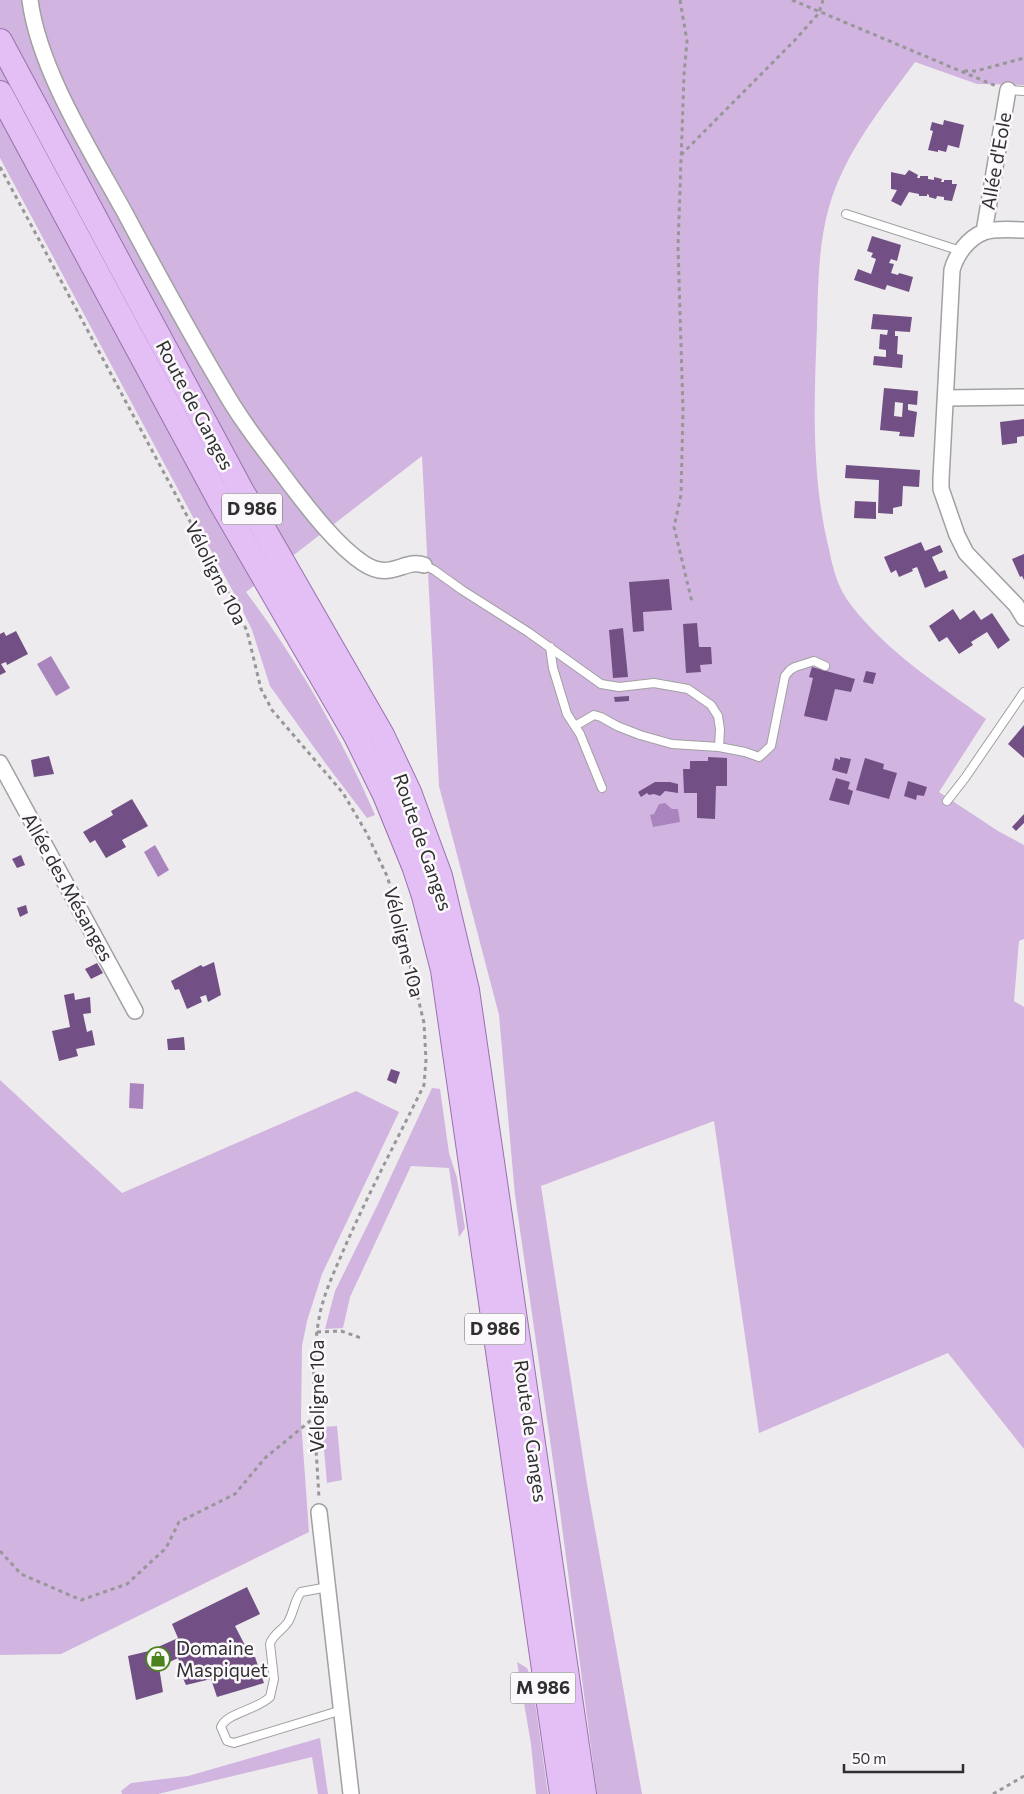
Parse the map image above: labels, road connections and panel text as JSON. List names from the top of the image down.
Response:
{
  "streets": {
    "main road": ["Route de Ganges", "D 986", "M 986"],
    "street": ["Allée d'Eole", "Allée des Mésanges"],
    "path": ["Véloligne 10a"]
  },
  "crossings": [
    ["Route de Ganges", "M 986"]
  ],
  "places": {
    "shop": ["Domaine Maspiquet"]
  },
  "scale_bar": "50 m"
}
